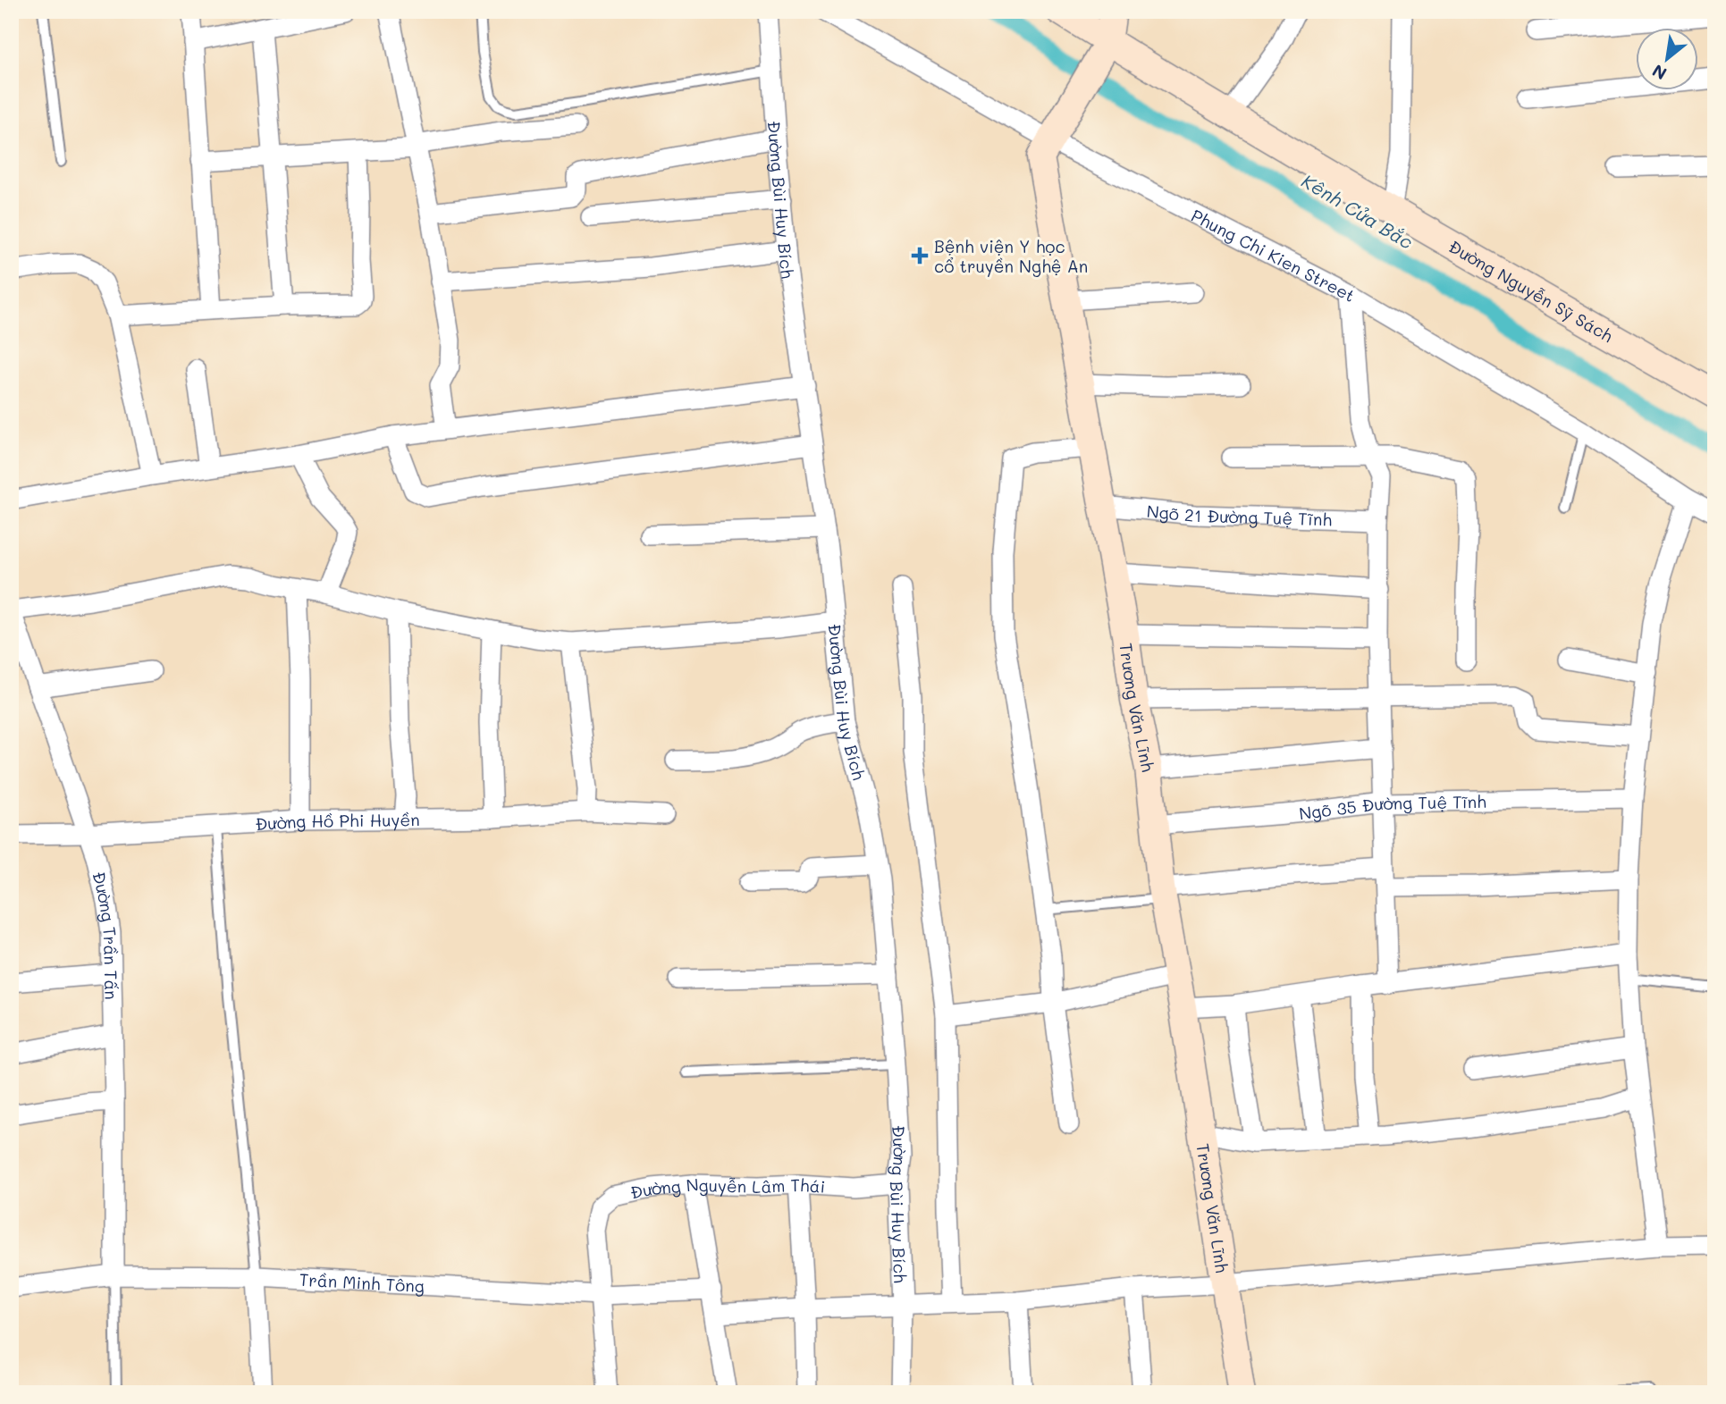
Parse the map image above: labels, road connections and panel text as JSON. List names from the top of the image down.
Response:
{
  "streets": {
    "street": [
      "Đường Bùi Huy Bích",
      "Phung Chi Kien Street",
      "Đường Nguyễn Sỹ Sách",
      "Ngõ 21 Đường Tuệ Tĩnh",
      "Trương Văn Lĩnh",
      "Ngõ 35 Đường Tuệ Tĩnh",
      "Đường Hồ Phi Huyền",
      "Đường Trần Tấn",
      "Đường Nguyễn Lâm Thái",
      "Trần Minh Tông"
    ]
  },
  "crossings": [
    ["Đường Bùi Huy Bích", "Đường Nguyễn Lâm Thái"],
    ["Phung Chi Kien Street", "Trương Văn Lĩnh"],
    ["Đường Nguyễn Sỹ Sách", "Trương Văn Lĩnh"],
    ["Ngõ 21 Đường Tuệ Tĩnh", "Trương Văn Lĩnh"],
    ["Trương Văn Lĩnh", "Ngõ 35 Đường Tuệ Tĩnh"],
    ["Đường Hồ Phi Huyền", "Đường Trần Tấn"],
    ["Đường Trần Tấn", "Trần Minh Tông"],
    ["Đường Nguyễn Lâm Thái", "Trần Minh Tông"]
  ],
  "water": ["Kênh Cửa Bắc"],
  "places": {
    "health": ["Bệnh viện Y học cổ truyền Nghệ An"]
  },
  "north": "bottom left"
}
